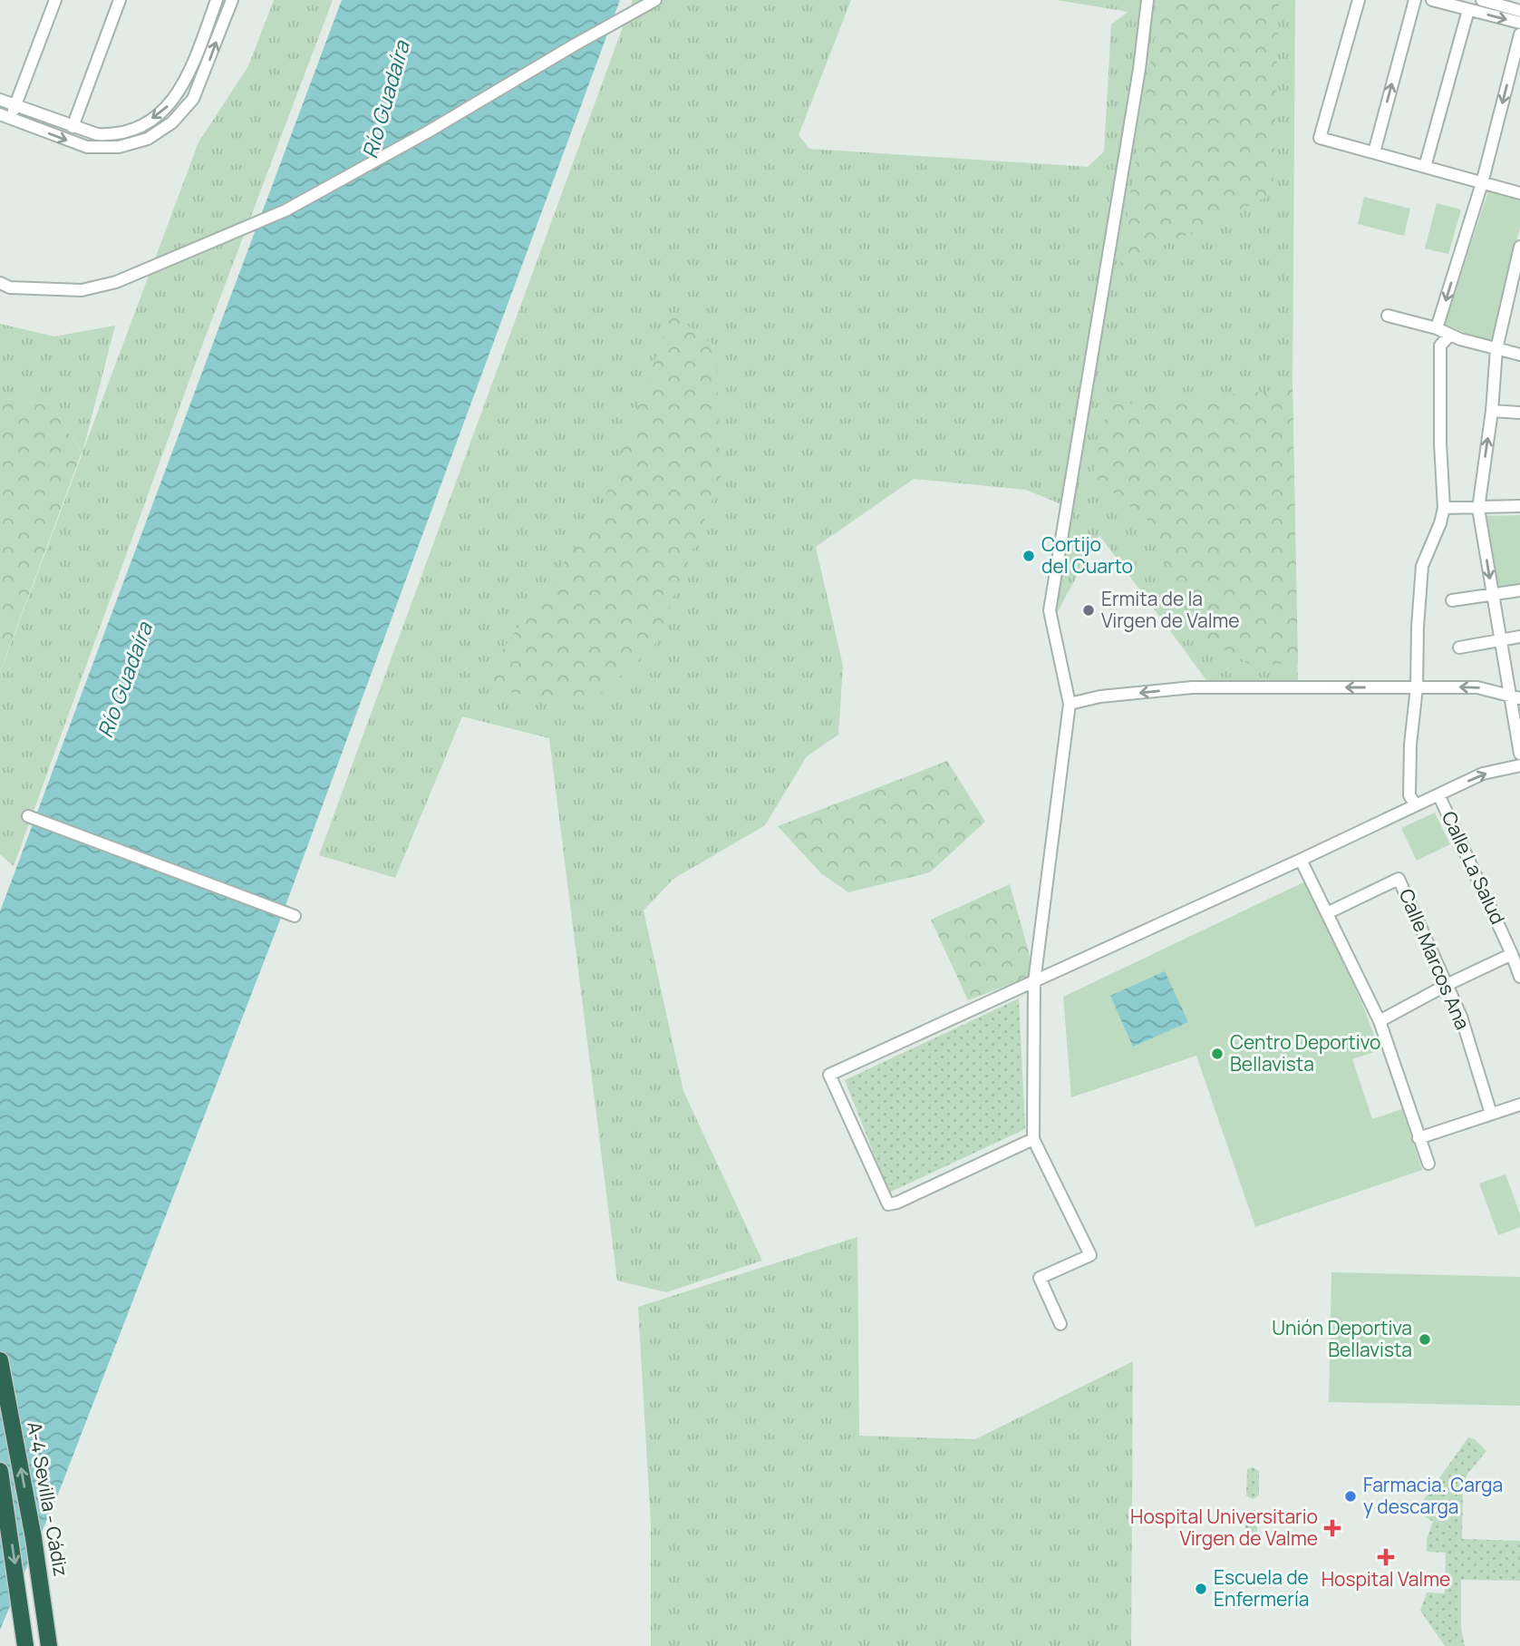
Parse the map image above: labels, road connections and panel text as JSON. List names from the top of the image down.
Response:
{
  "streets": {
    "highway": ["A-4 Sevilla - Cádiz"],
    "street": ["Calle La Salud", "Calle Marcos Ana"]
  },
  "water": ["Río Guadaíra"],
  "places": {
    "other": [
      "Cortijo del Cuarto",
      "Ermita de la Virgen de Valme",
      "Centro Deportivo Bellavista",
      "Unión Deportiva Bellavista",
      "Farmacia. Carga y descarga",
      "Escuela de Enfermería"
    ],
    "health": ["Hospital Universitario Virgen de Valme", "Hospital Valme"]
  }
}
